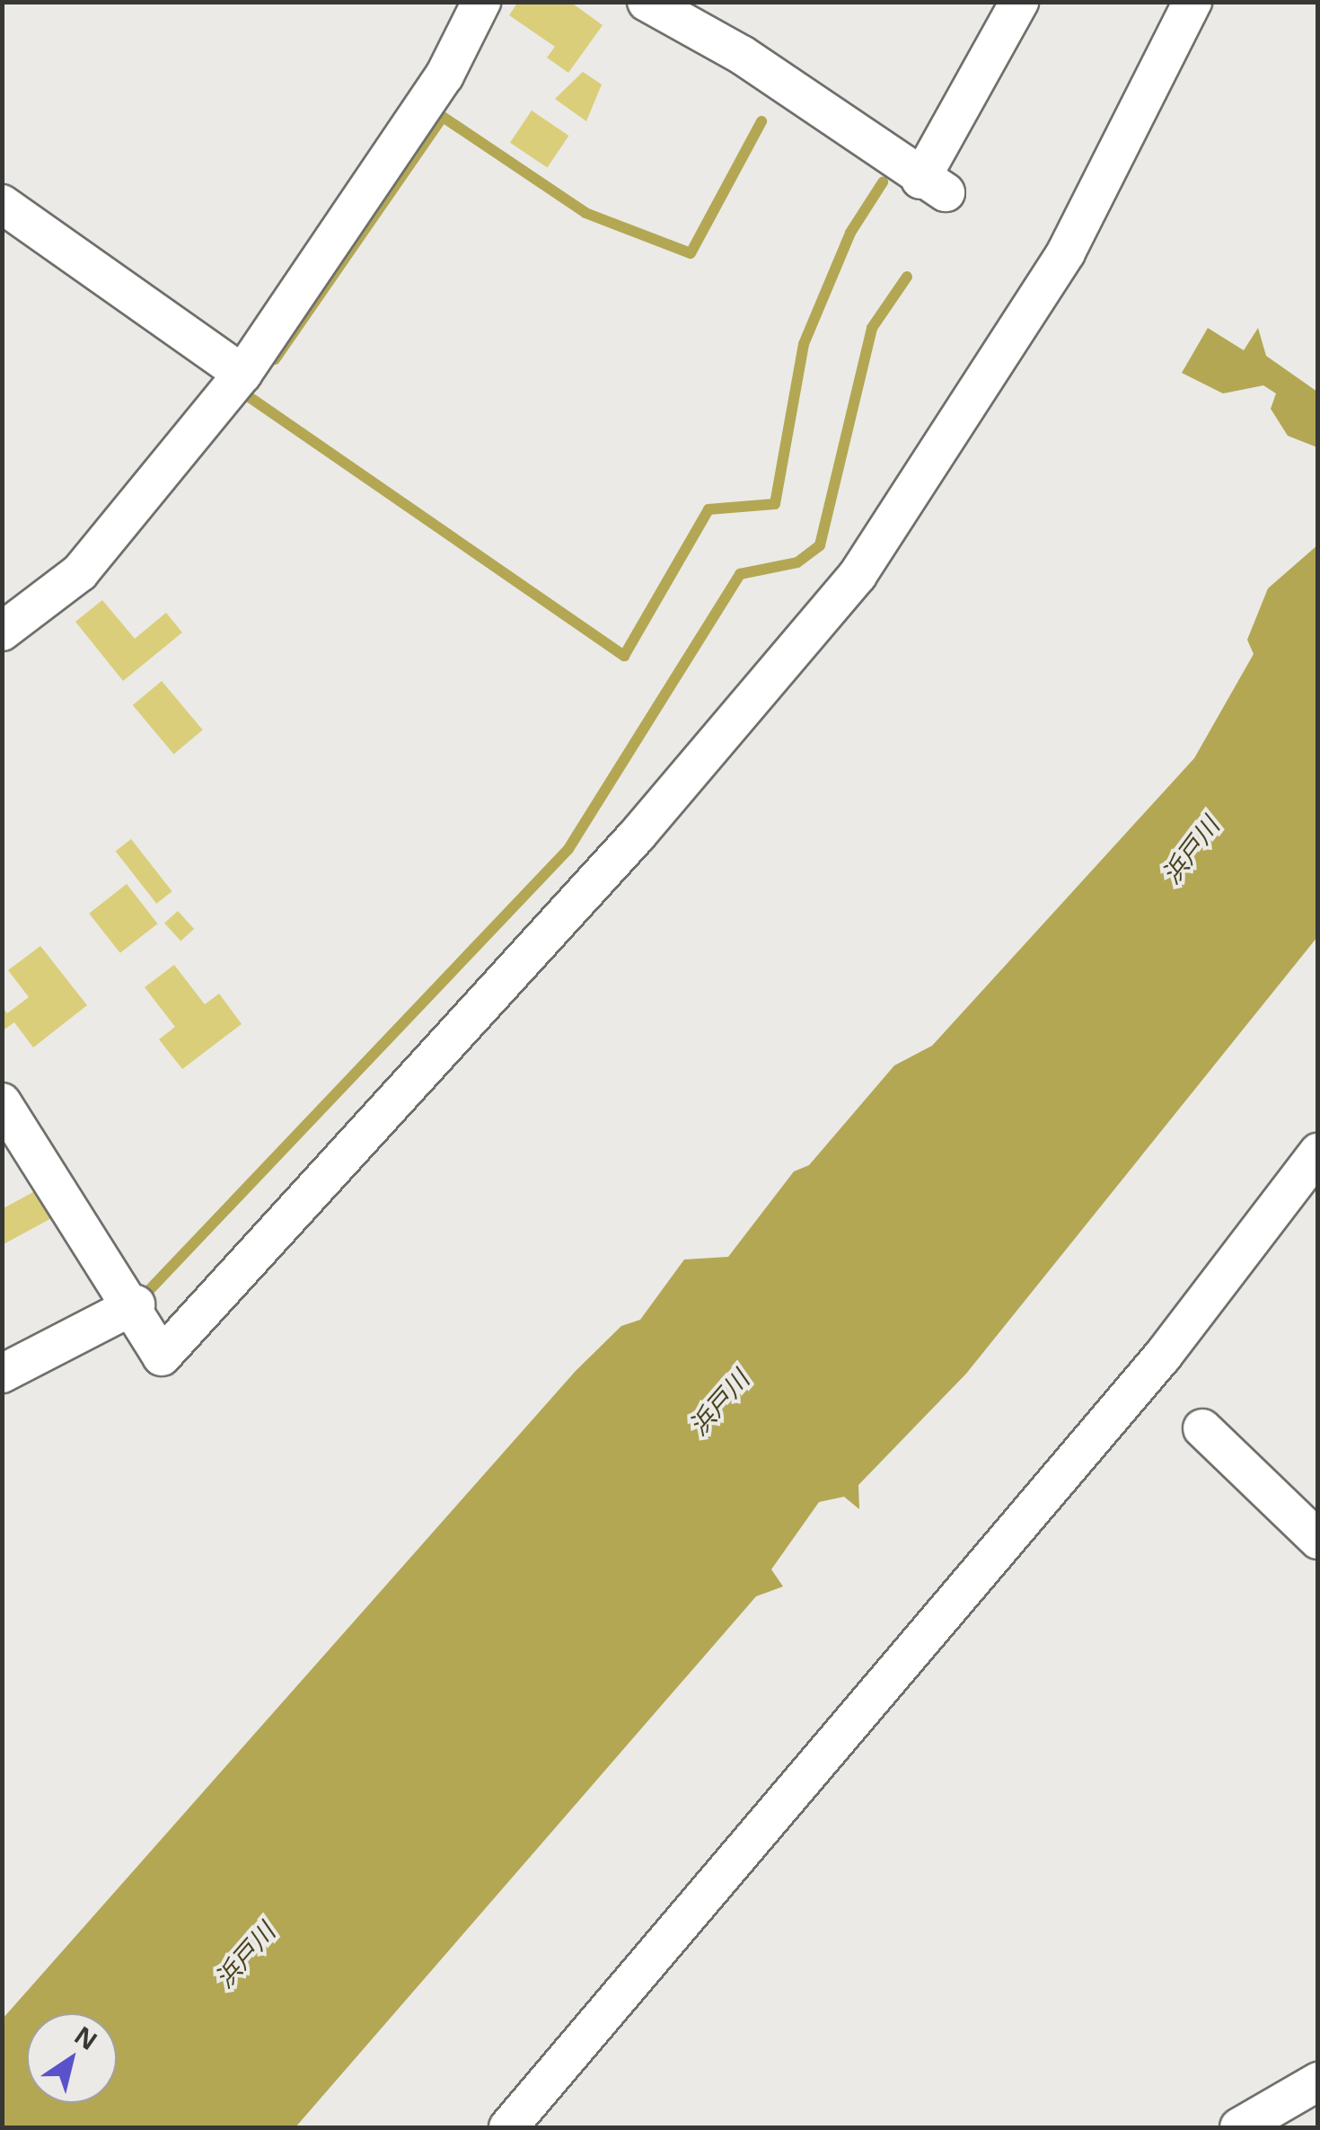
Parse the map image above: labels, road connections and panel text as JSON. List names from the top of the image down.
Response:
{
  "water": ["浜戸川"],
  "north": "top right"
}
